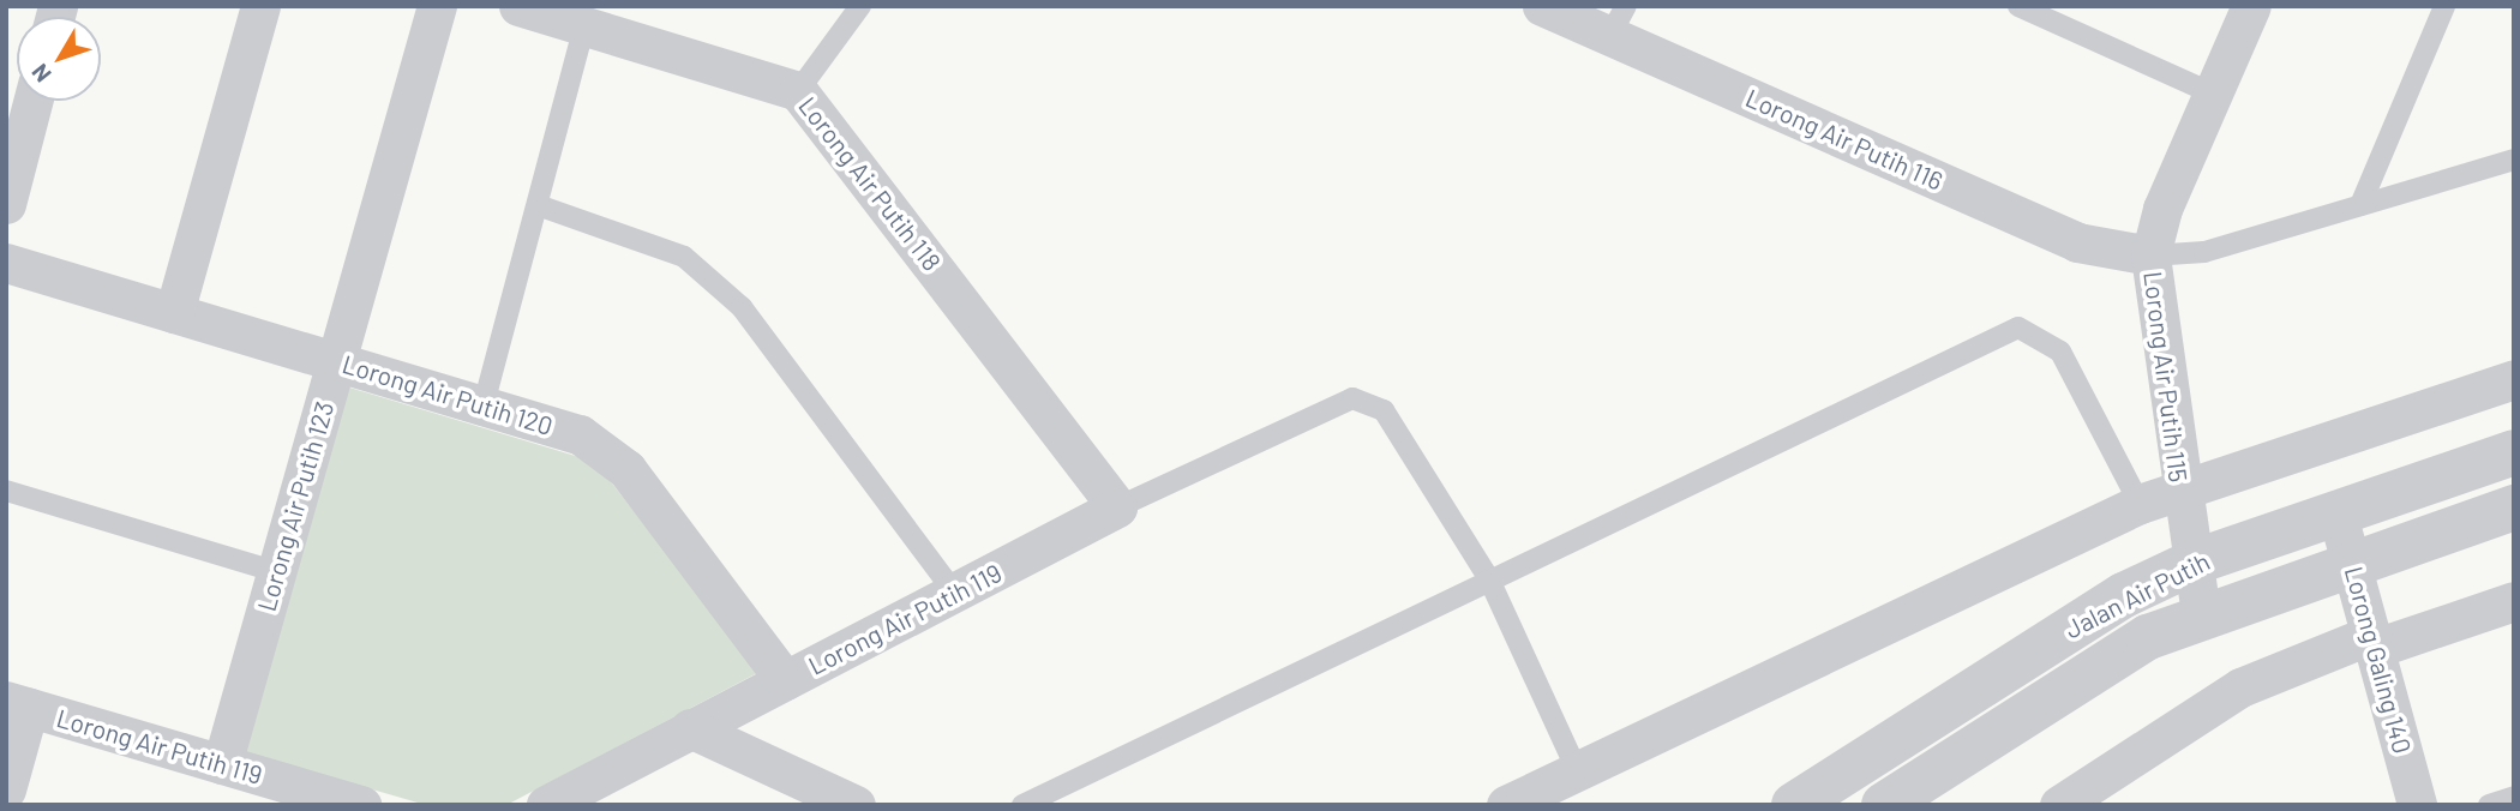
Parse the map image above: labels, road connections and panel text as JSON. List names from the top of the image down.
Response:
{
  "streets": {
    "street": [
      "Lorong Air Putih 116",
      "Lorong Air Putih 118",
      "Lorong Air Putih 115",
      "Lorong Air Putih 120",
      "Lorong Air Putih 123",
      "Jalan Air Putih",
      "Lorong Air Putih 119",
      "Lorong Galing 140"
    ]
  },
  "crossings": [
    ["Lorong Air Putih 116", "Lorong Air Putih 115"],
    ["Lorong Air Putih 118", "Lorong Air Putih 119"],
    ["Lorong Air Putih 115", "Jalan Air Putih"],
    ["Lorong Air Putih 120", "Lorong Air Putih 123"],
    ["Lorong Air Putih 120", "Lorong Air Putih 119"],
    ["Lorong Air Putih 123", "Lorong Air Putih 119"],
    ["Jalan Air Putih", "Lorong Galing 140"]
  ],
  "north": "bottom left"
}
